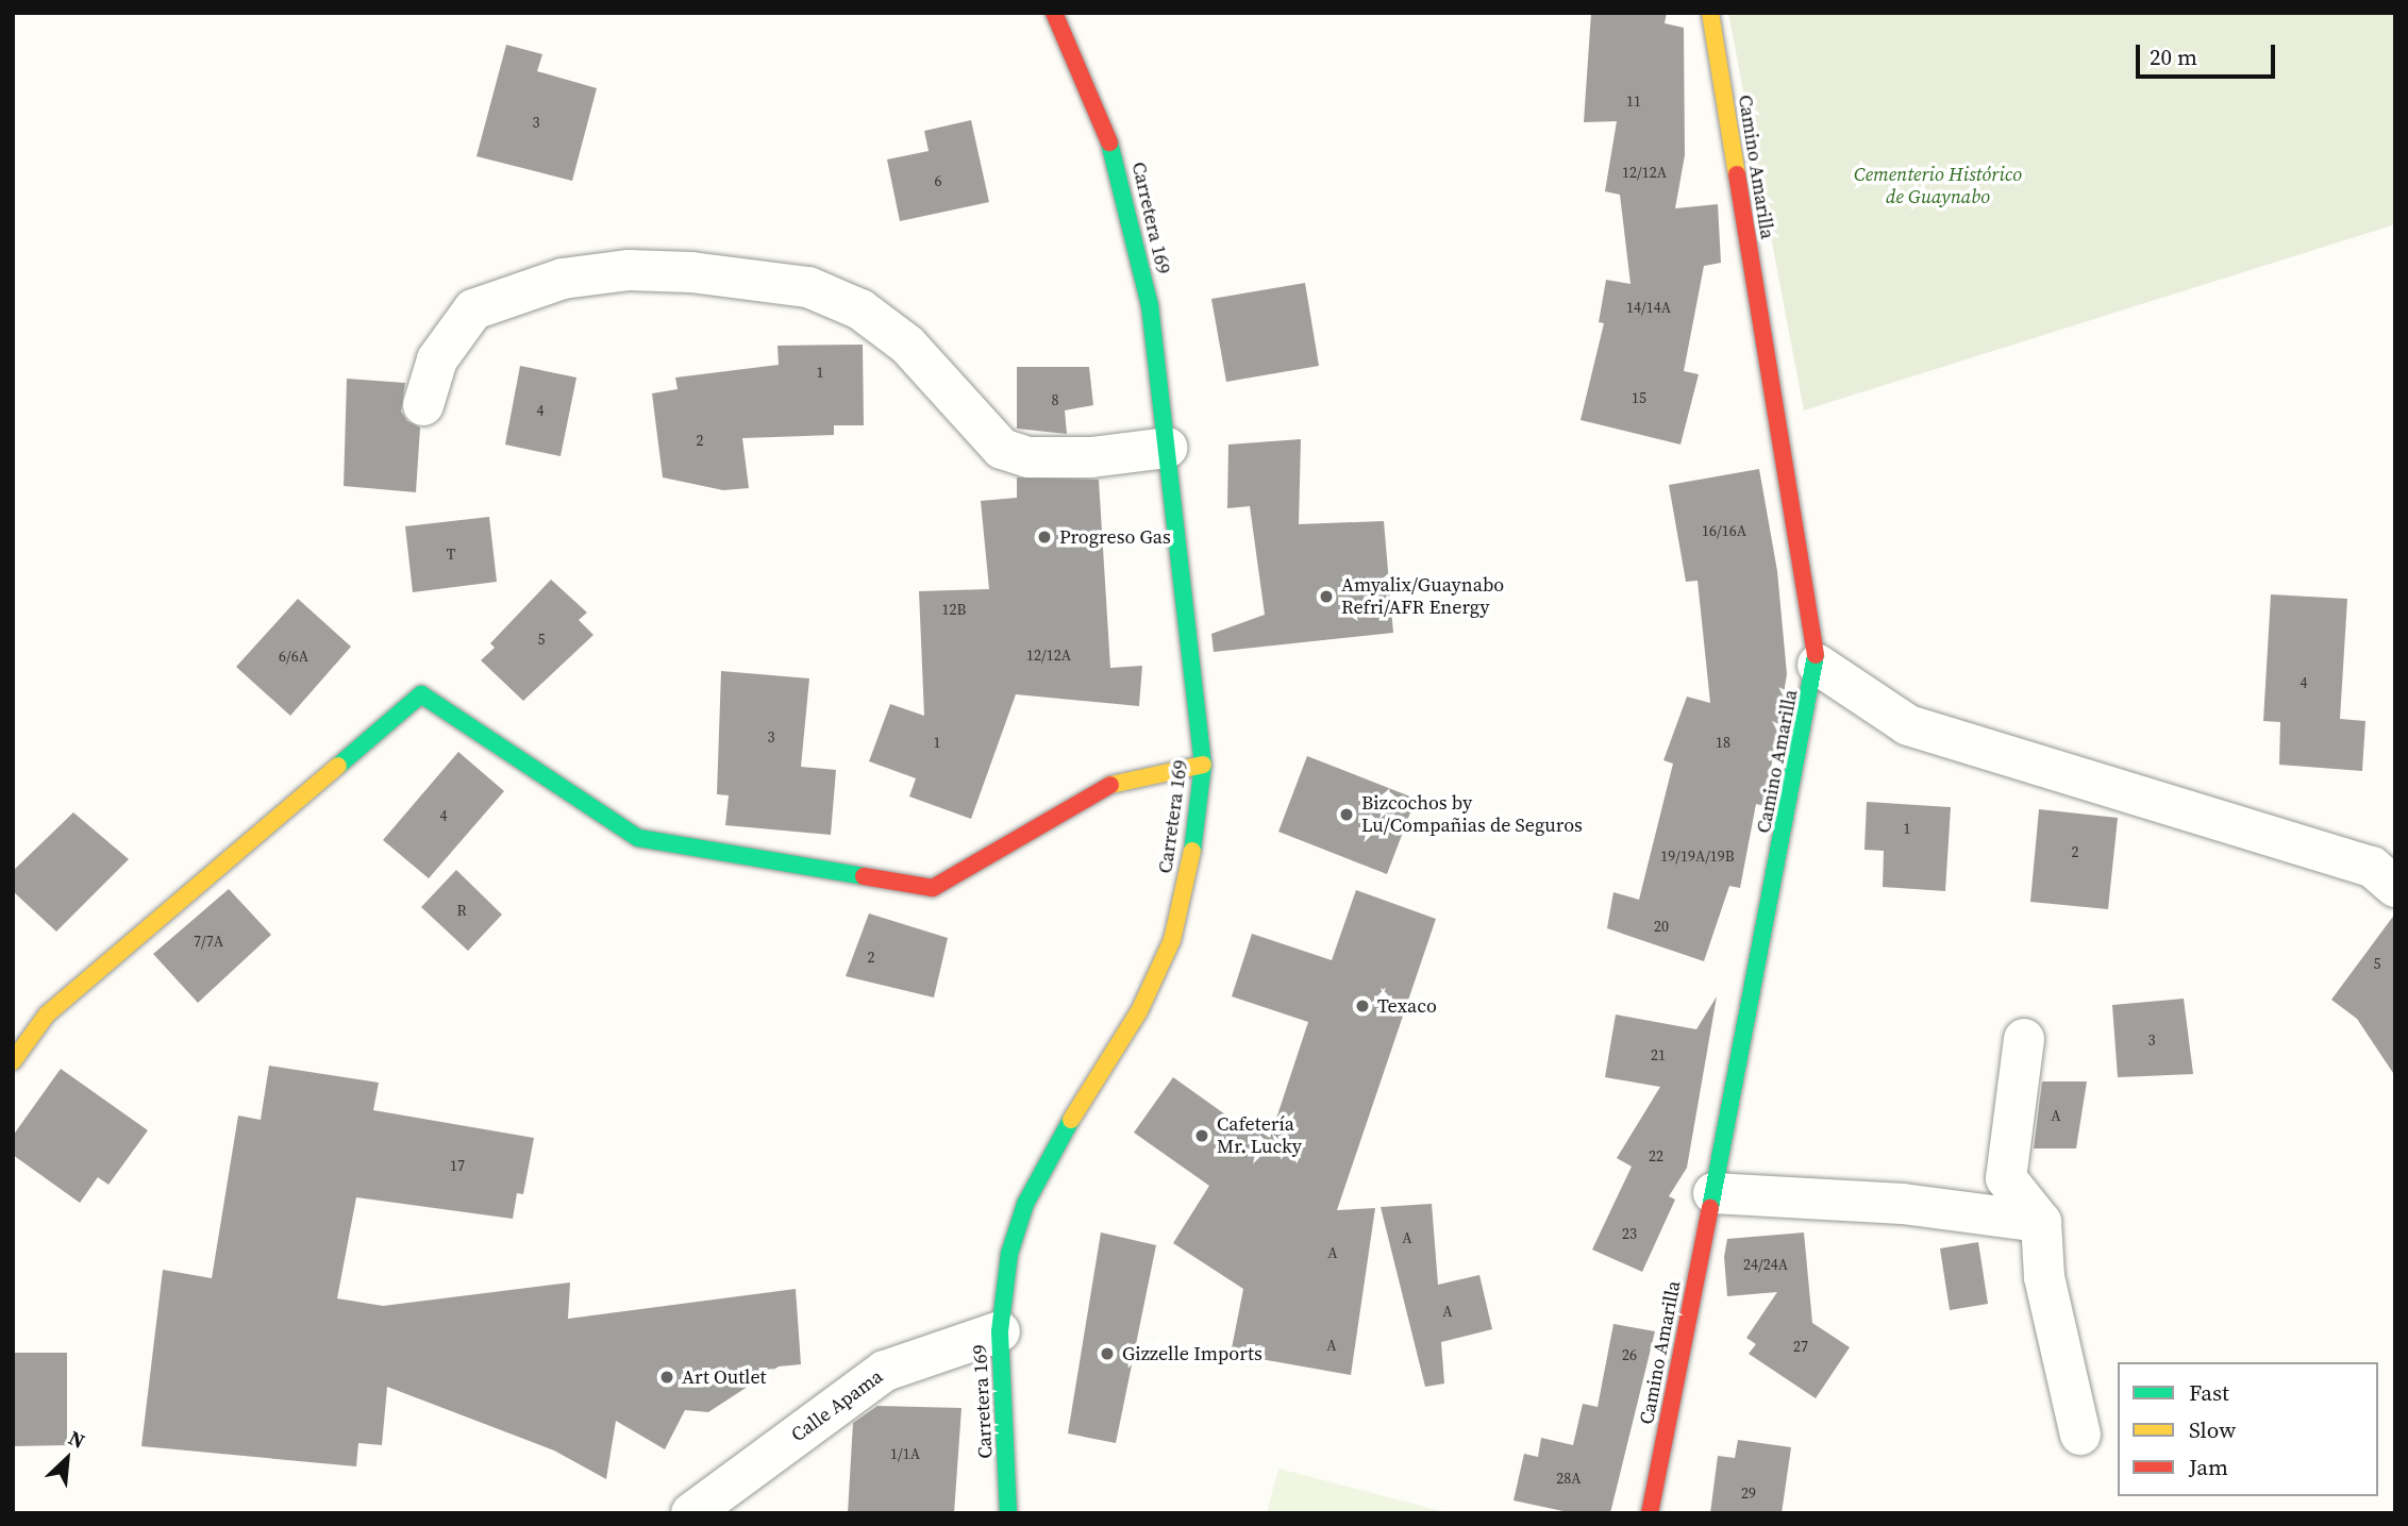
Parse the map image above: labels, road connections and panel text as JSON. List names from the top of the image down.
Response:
{
  "streets": {
    "street": ["Camino Amarilla", "Carretera 169", "Calle Apama"]
  },
  "crossings": [
    ["Carretera 169", "Calle Apama"]
  ],
  "parks": ["Cementerio Histórico de Guaynabo"],
  "places": [
    "Progreso Gas",
    "Amyalix/Guaynabo Refri/AFR Energy",
    "Bizcochos by Lu/Compañias de Seguros",
    "Texaco",
    "Cafetería Mr. Lucky",
    "Gizzelle Imports",
    "Art Outlet"
  ],
  "house_numbers": [
    "11",
    "3",
    "12/12A",
    "6",
    "14/14A",
    "1",
    "15",
    "8",
    "4",
    "2",
    "16/16A",
    "T",
    "12B",
    "5",
    "12/12A",
    "6/6A",
    "4",
    "3",
    "1",
    "18",
    "4",
    "1",
    "2",
    "19/19A/19B",
    "R",
    "20",
    "7/7A",
    "2",
    "5",
    "3",
    "21",
    "A",
    "22",
    "17",
    "23",
    "A",
    "A",
    "24/24A",
    "A",
    "A",
    "27",
    "26",
    "1/1A",
    "28A",
    "29"
  ],
  "legend": ["Fast", "Slow", "Jam"],
  "scale_bar": "20 m",
  "north": "top right"
}
